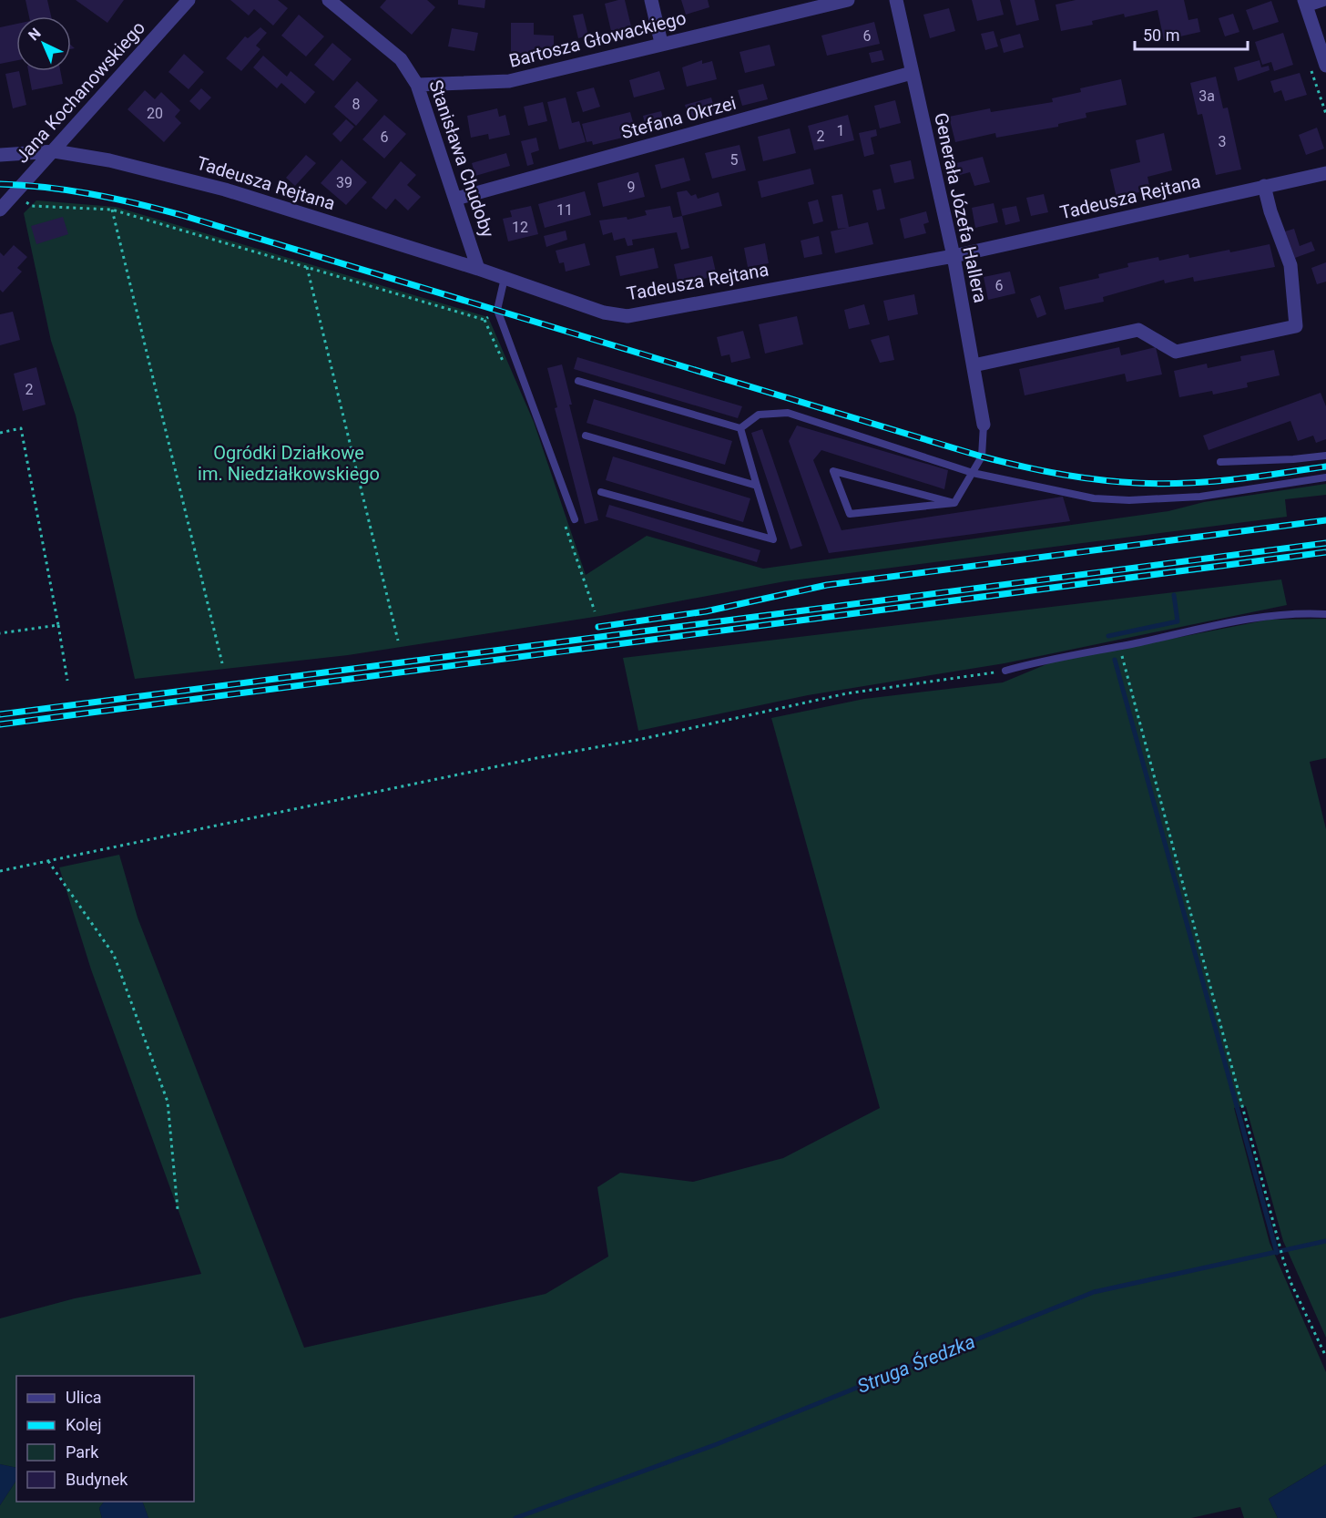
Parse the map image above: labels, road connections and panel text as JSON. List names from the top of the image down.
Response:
{
  "streets": {
    "street": [
      "Bartosza Głowackiego",
      "Jana Kochanowskiego",
      "Stefana Okrzei",
      "Stanisława Chudoby",
      "Tadeusza Rejtana",
      "Generała Józefa Hallera"
    ]
  },
  "crossings": [
    ["Bartosza Głowackiego", "Stanisława Chudoby"],
    ["Jana Kochanowskiego", "Tadeusza Rejtana"],
    ["Stefana Okrzei", "Stanisława Chudoby"],
    ["Stefana Okrzei", "Generała Józefa Hallera"],
    ["Stanisława Chudoby", "Tadeusza Rejtana"],
    ["Tadeusza Rejtana", "Generała Józefa Hallera"]
  ],
  "water": ["Struga Średzka"],
  "parks": ["Ogródki Działkowe im. Niedziałkowskiego"],
  "house_numbers": [
    "6",
    "3a",
    "8",
    "20",
    "1",
    "2",
    "6",
    "3",
    "5",
    "39",
    "9",
    "11",
    "12",
    "6",
    "2"
  ],
  "legend": [
    "Ulica",
    "Kolej",
    "Park",
    "Budynek"
  ],
  "scale_bar": "50 m",
  "north": "top left"
}
